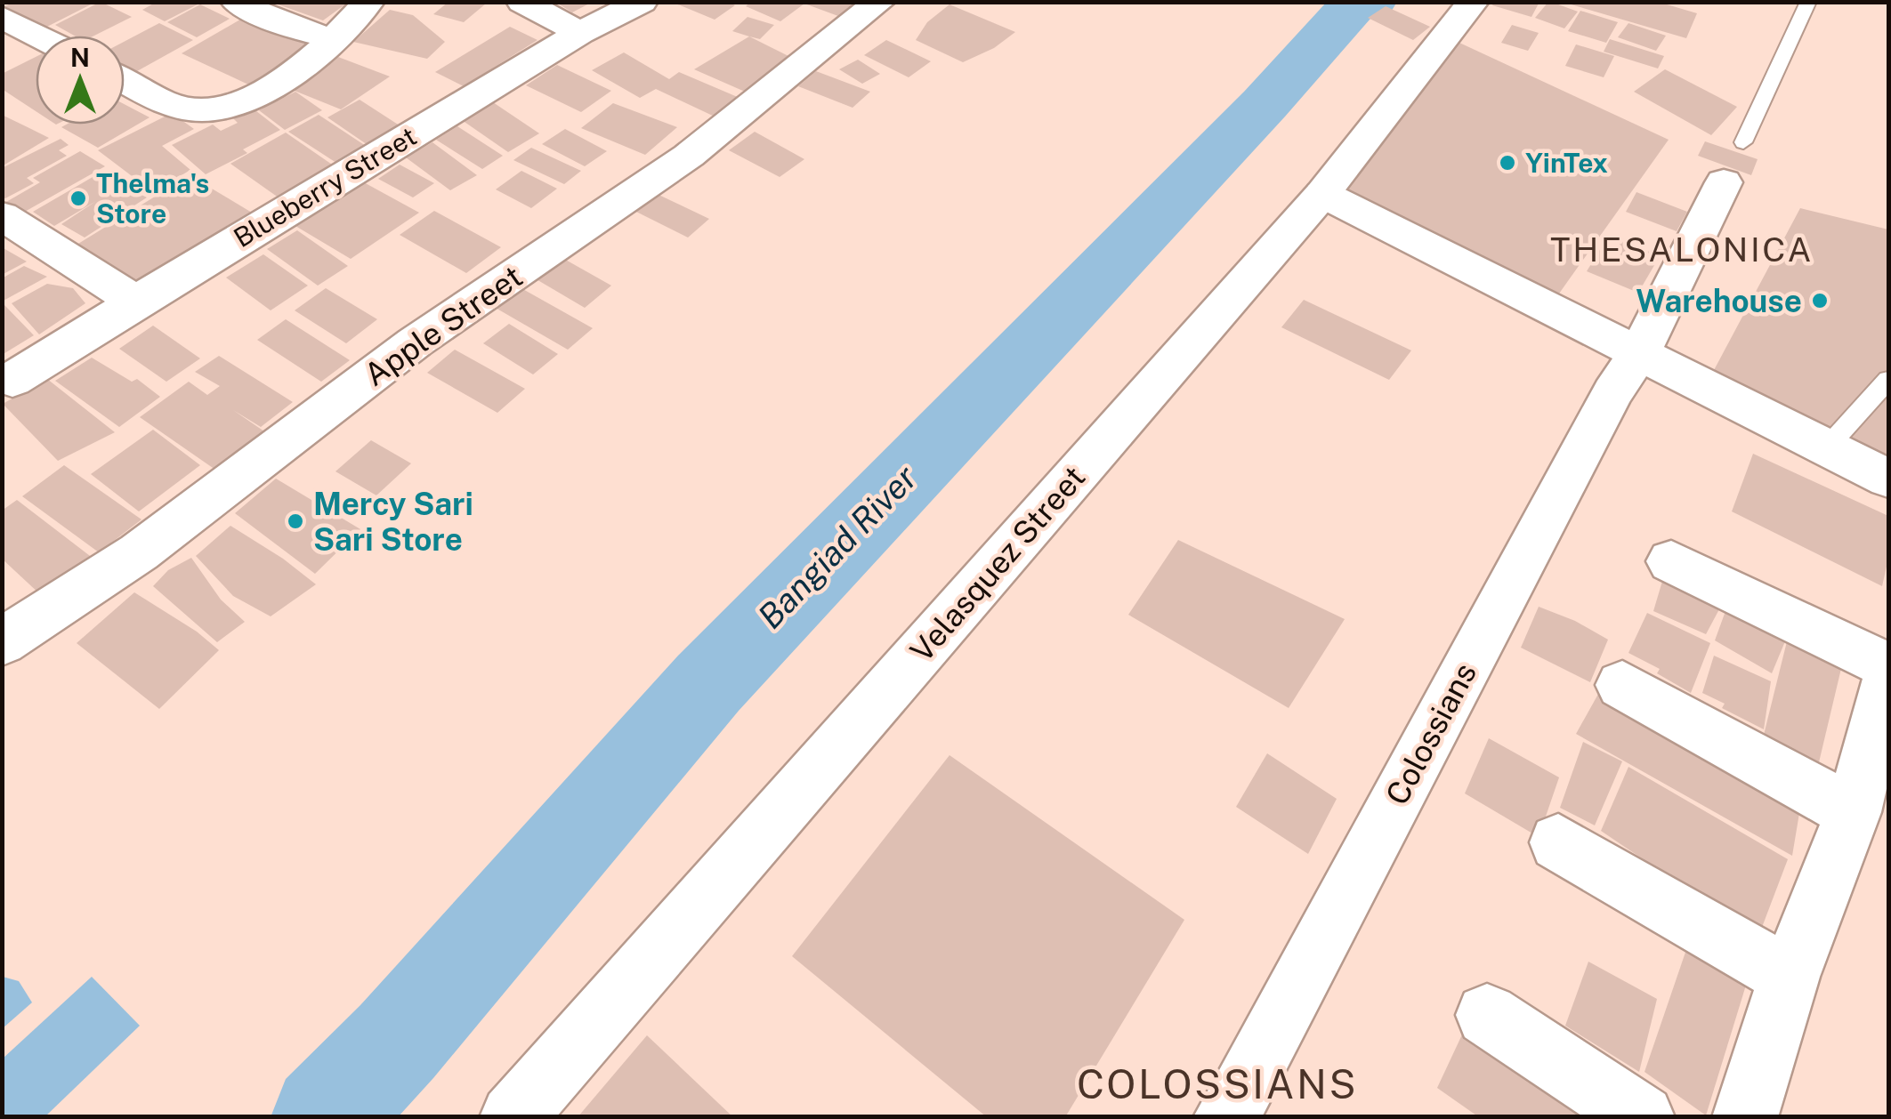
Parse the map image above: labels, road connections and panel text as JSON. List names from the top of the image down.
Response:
{
  "streets": {
    "street": [
      "Blueberry Street",
      "Apple Street",
      "Velasquez Street",
      "Colossians"
    ]
  },
  "districts": ["THESALONICA", "COLOSSIANS"],
  "water": ["Bangiad River"],
  "places": [
    "YinTex",
    "Thelma's Store",
    "Warehouse",
    "Mercy Sari Sari Store"
  ],
  "north": "top"
}
